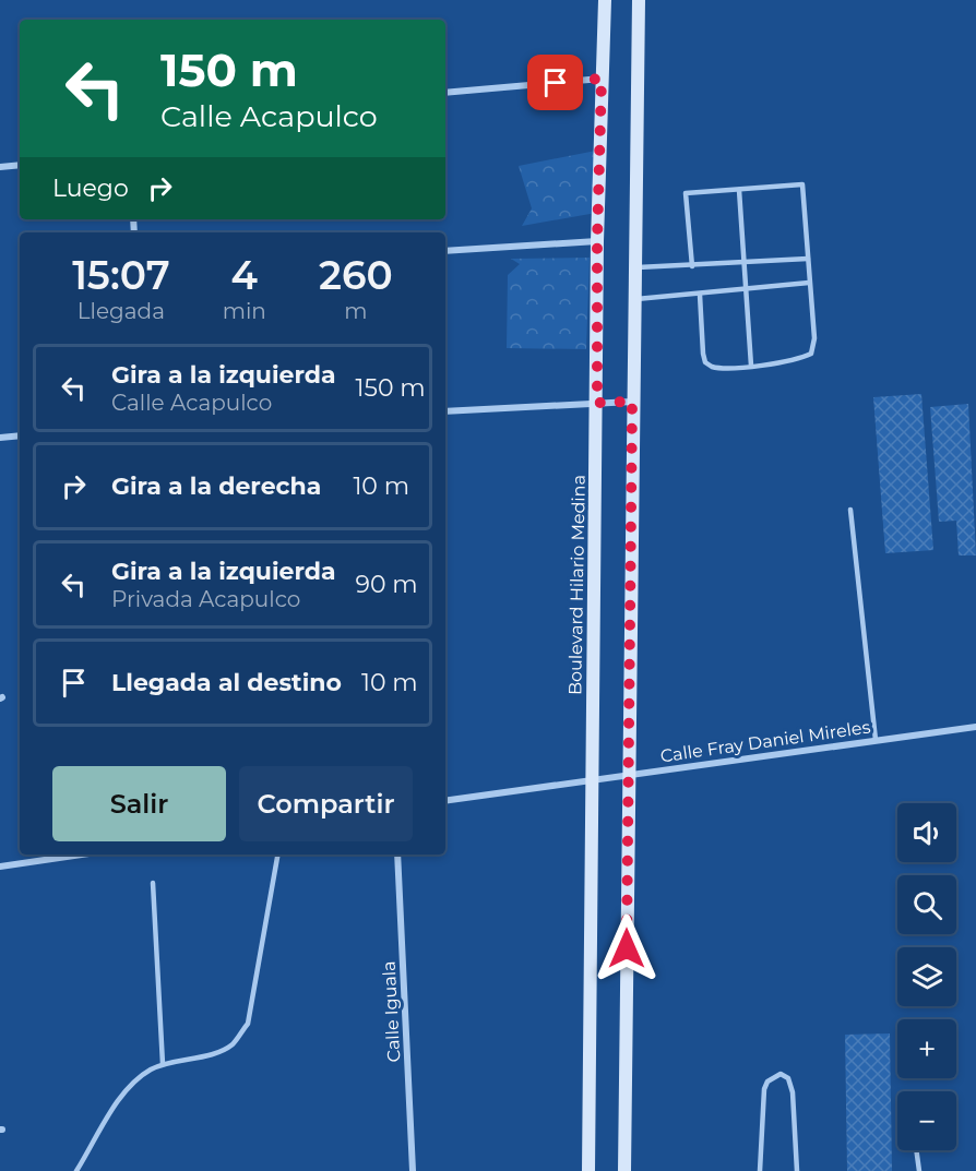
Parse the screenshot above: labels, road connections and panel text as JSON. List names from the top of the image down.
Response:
{
  "streets": {
    "main road": ["Boulevard Hilario Medina"],
    "street": ["Calle Fray Daniel Mireles", "Calle Iguala"]
  },
  "crossings": [
    ["Boulevard Hilario Medina", "Calle Fray Daniel Mireles"]
  ],
  "page": {
    "turn": ["150 m", "Calle Acapulco"],
    "then": "Luego",
    "eta": [
      "15:07",
      "Llegada",
      "4",
      "min",
      "260",
      "m"
    ],
    "list": [
      {
        "name": "Gira a la izquierda",
        "note": "Calle Acapulco",
        "value": "150 m"
      },
      {
        "name": "Gira a la derecha",
        "value": "10 m"
      },
      {
        "name": "Gira a la izquierda",
        "note": "Privada Acapulco",
        "value": "90 m"
      },
      {
        "name": "Llegada al destino",
        "value": "10 m"
      }
    ],
    "buttons": ["Salir", "Compartir"],
    "map_buttons": ["+", "−"]
  }
}
